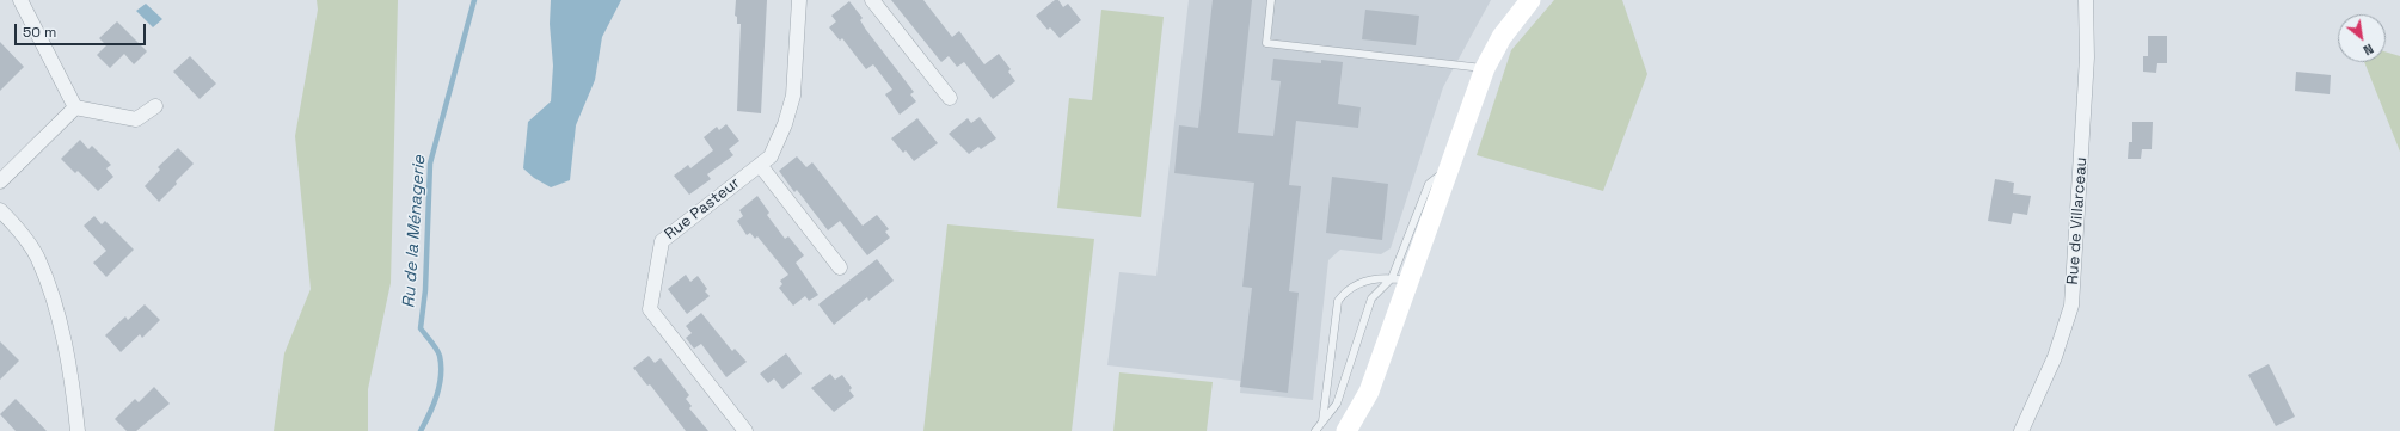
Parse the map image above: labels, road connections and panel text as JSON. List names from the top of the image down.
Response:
{
  "streets": {
    "street": ["Rue Pasteur", "Rue de Villarceau"]
  },
  "water": ["Ru de la Ménagerie"],
  "scale_bar": "50 m",
  "north": "bottom right"
}
